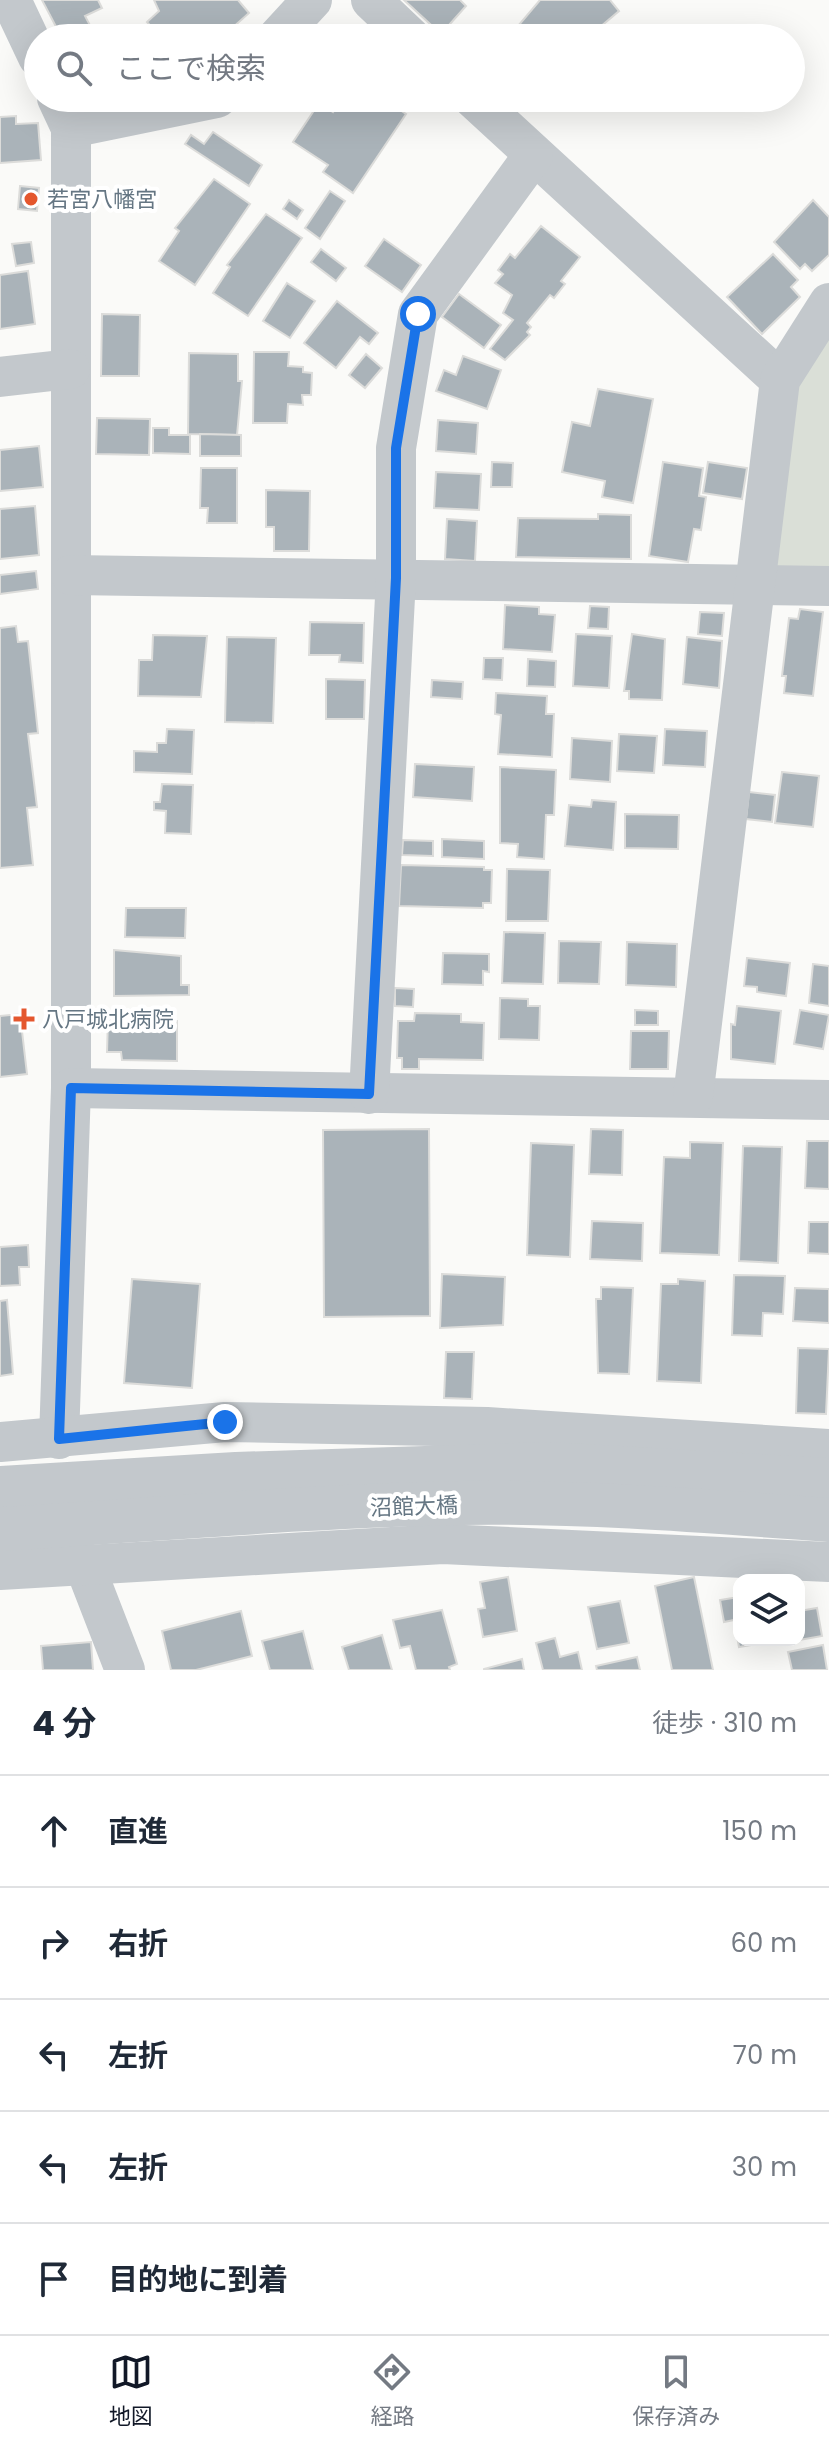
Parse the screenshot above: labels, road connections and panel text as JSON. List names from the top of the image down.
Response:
{
  "streets": {
    "street": ["沼館大橋"]
  },
  "places": {
    "other": ["若宮八幡宮"],
    "health": ["八戸城北病院"]
  },
  "page": {
    "search": "ここで検索",
    "heading": ["4 分", "徒歩 · 310 m"],
    "list": [
      ["直進", "150 m"],
      ["右折", "60 m"],
      ["左折", "70 m"],
      ["左折", "30 m"],
      "目的地に到着"
    ],
    "nav": ["地図", "経路", "保存済み"]
  }
}
